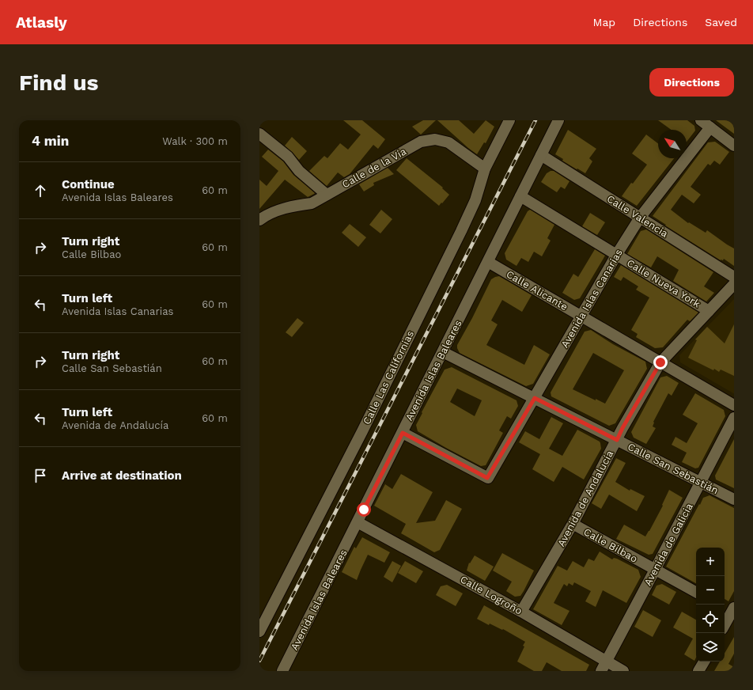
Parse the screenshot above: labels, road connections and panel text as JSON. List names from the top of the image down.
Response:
{
  "streets": {
    "street": [
      "Calle de la Vía",
      "Calle Valencia",
      "Calle Nueva York",
      "Calle Alicante",
      "Avenida Islas Canarias",
      "Avenida Islas Baleares",
      "Calle Las Californias",
      "Calle San Sebastián",
      "Avenida de Andalucía",
      "Avenida de Galicia",
      "Calle Bilbao",
      "Calle Logroño"
    ]
  },
  "crossings": [
    ["Calle de la Vía", "Calle Las Californias"],
    ["Calle Valencia", "Avenida Islas Canarias"],
    ["Calle Valencia", "Avenida Islas Baleares"],
    ["Calle Nueva York", "Avenida Islas Canarias"],
    ["Calle Nueva York", "Avenida Islas Baleares"],
    ["Calle Nueva York", "Avenida de Andalucía"],
    ["Calle Alicante", "Avenida Islas Canarias"],
    ["Calle Alicante", "Avenida Islas Baleares"],
    ["Calle Alicante", "Avenida de Andalucía"],
    ["Avenida Islas Canarias", "Avenida Islas Baleares"],
    ["Avenida Islas Canarias", "Calle San Sebastián"],
    ["Avenida Islas Baleares", "Calle San Sebastián"],
    ["Avenida Islas Baleares", "Calle Logroño"],
    ["Calle San Sebastián", "Avenida de Andalucía"],
    ["Calle San Sebastián", "Avenida de Galicia"],
    ["Avenida de Andalucía", "Calle Bilbao"],
    ["Avenida de Andalucía", "Calle Logroño"],
    ["Avenida de Galicia", "Calle Bilbao"],
    ["Avenida de Galicia", "Calle Logroño"]
  ],
  "north": "top left",
  "page": {
    "header": "Atlasly",
    "nav": ["Map", "Directions", "Saved"],
    "buttons": "Directions",
    "title": "Find us",
    "heading": ["4 min", "Walk · 300 m"],
    "list": [
      ["Continue", "Avenida Islas Baleares", "60 m"],
      ["Turn right", "Calle Bilbao", "60 m"],
      ["Turn left", "Avenida Islas Canarias", "60 m"],
      ["Turn right", "Calle San Sebastián", "60 m"],
      ["Turn left", "Avenida de Andalucía", "60 m"],
      "Arrive at destination"
    ],
    "map_buttons": ["+", "−"]
  }
}
